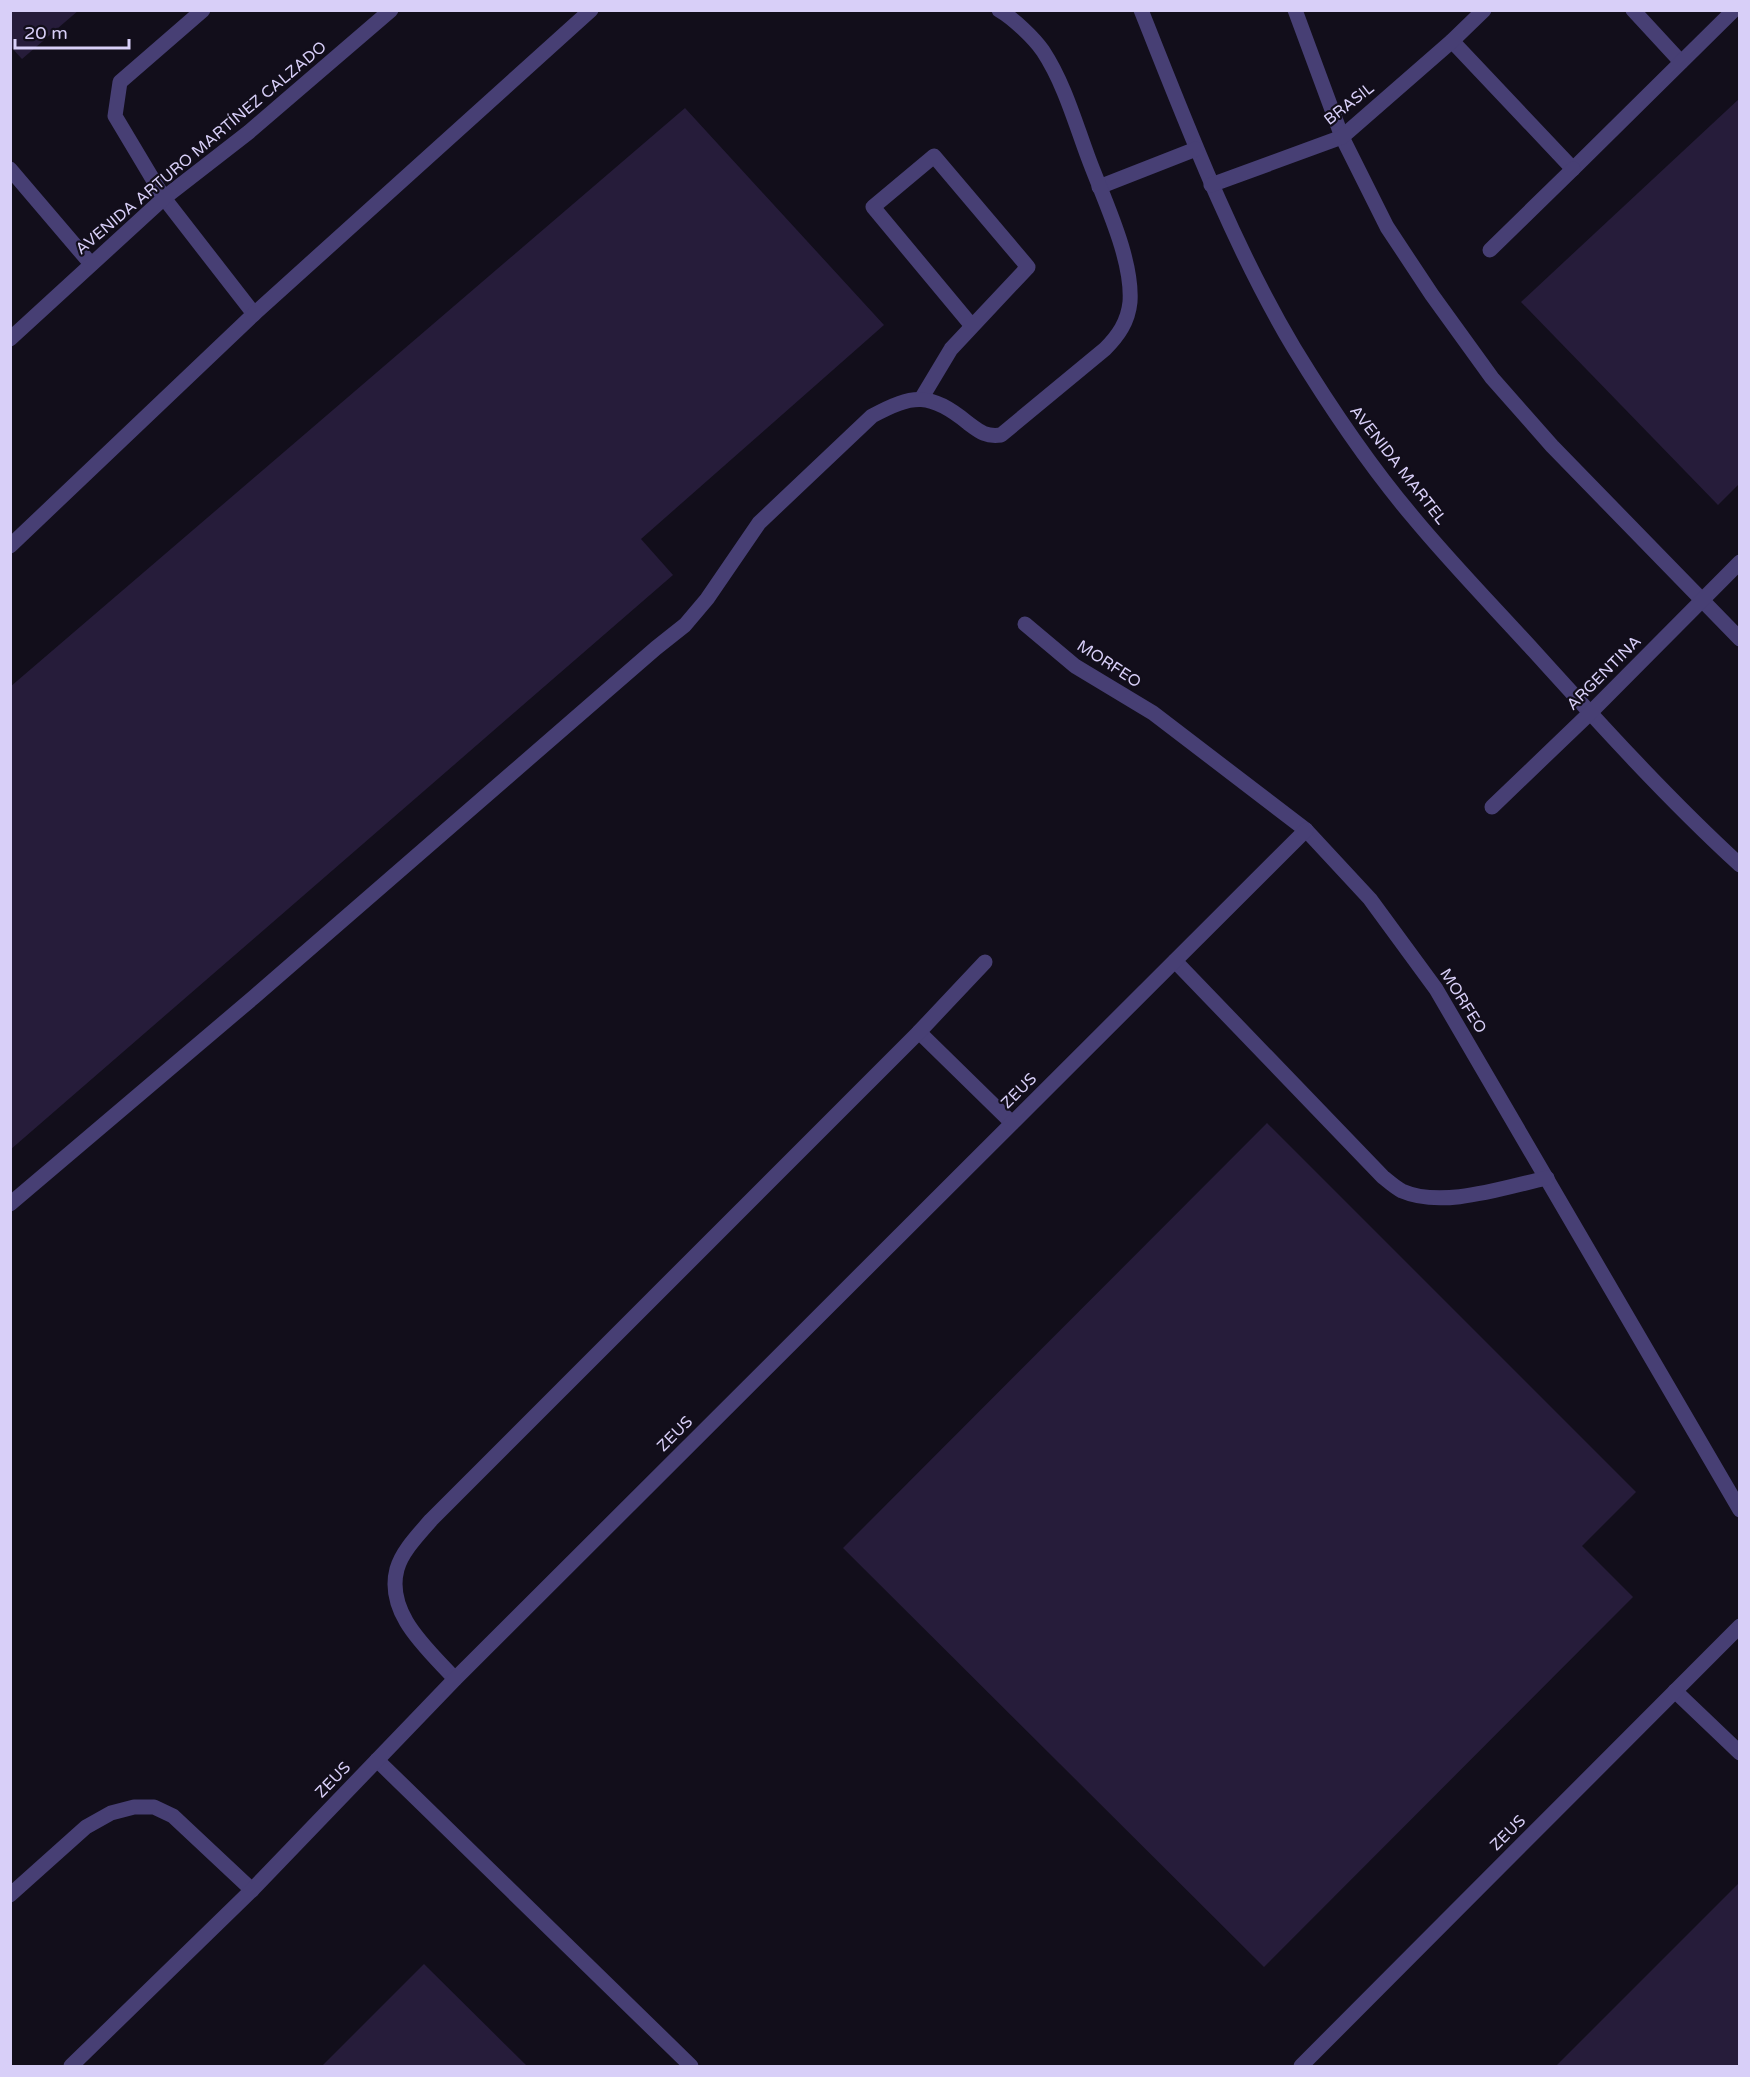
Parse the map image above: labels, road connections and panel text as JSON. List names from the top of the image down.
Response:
{
  "streets": {
    "street": [
      "BRASIL",
      "AVENIDA ARTURO MARTÍNEZ CALZADO",
      "AVENIDA MARTEL",
      "MORFEO",
      "ARGENTINA",
      "ZEUS"
    ]
  },
  "crossings": [
    ["BRASIL", "AVENIDA MARTEL"],
    ["AVENIDA MARTEL", "ARGENTINA"],
    ["MORFEO", "ZEUS"]
  ],
  "scale_bar": "20 m"
}
